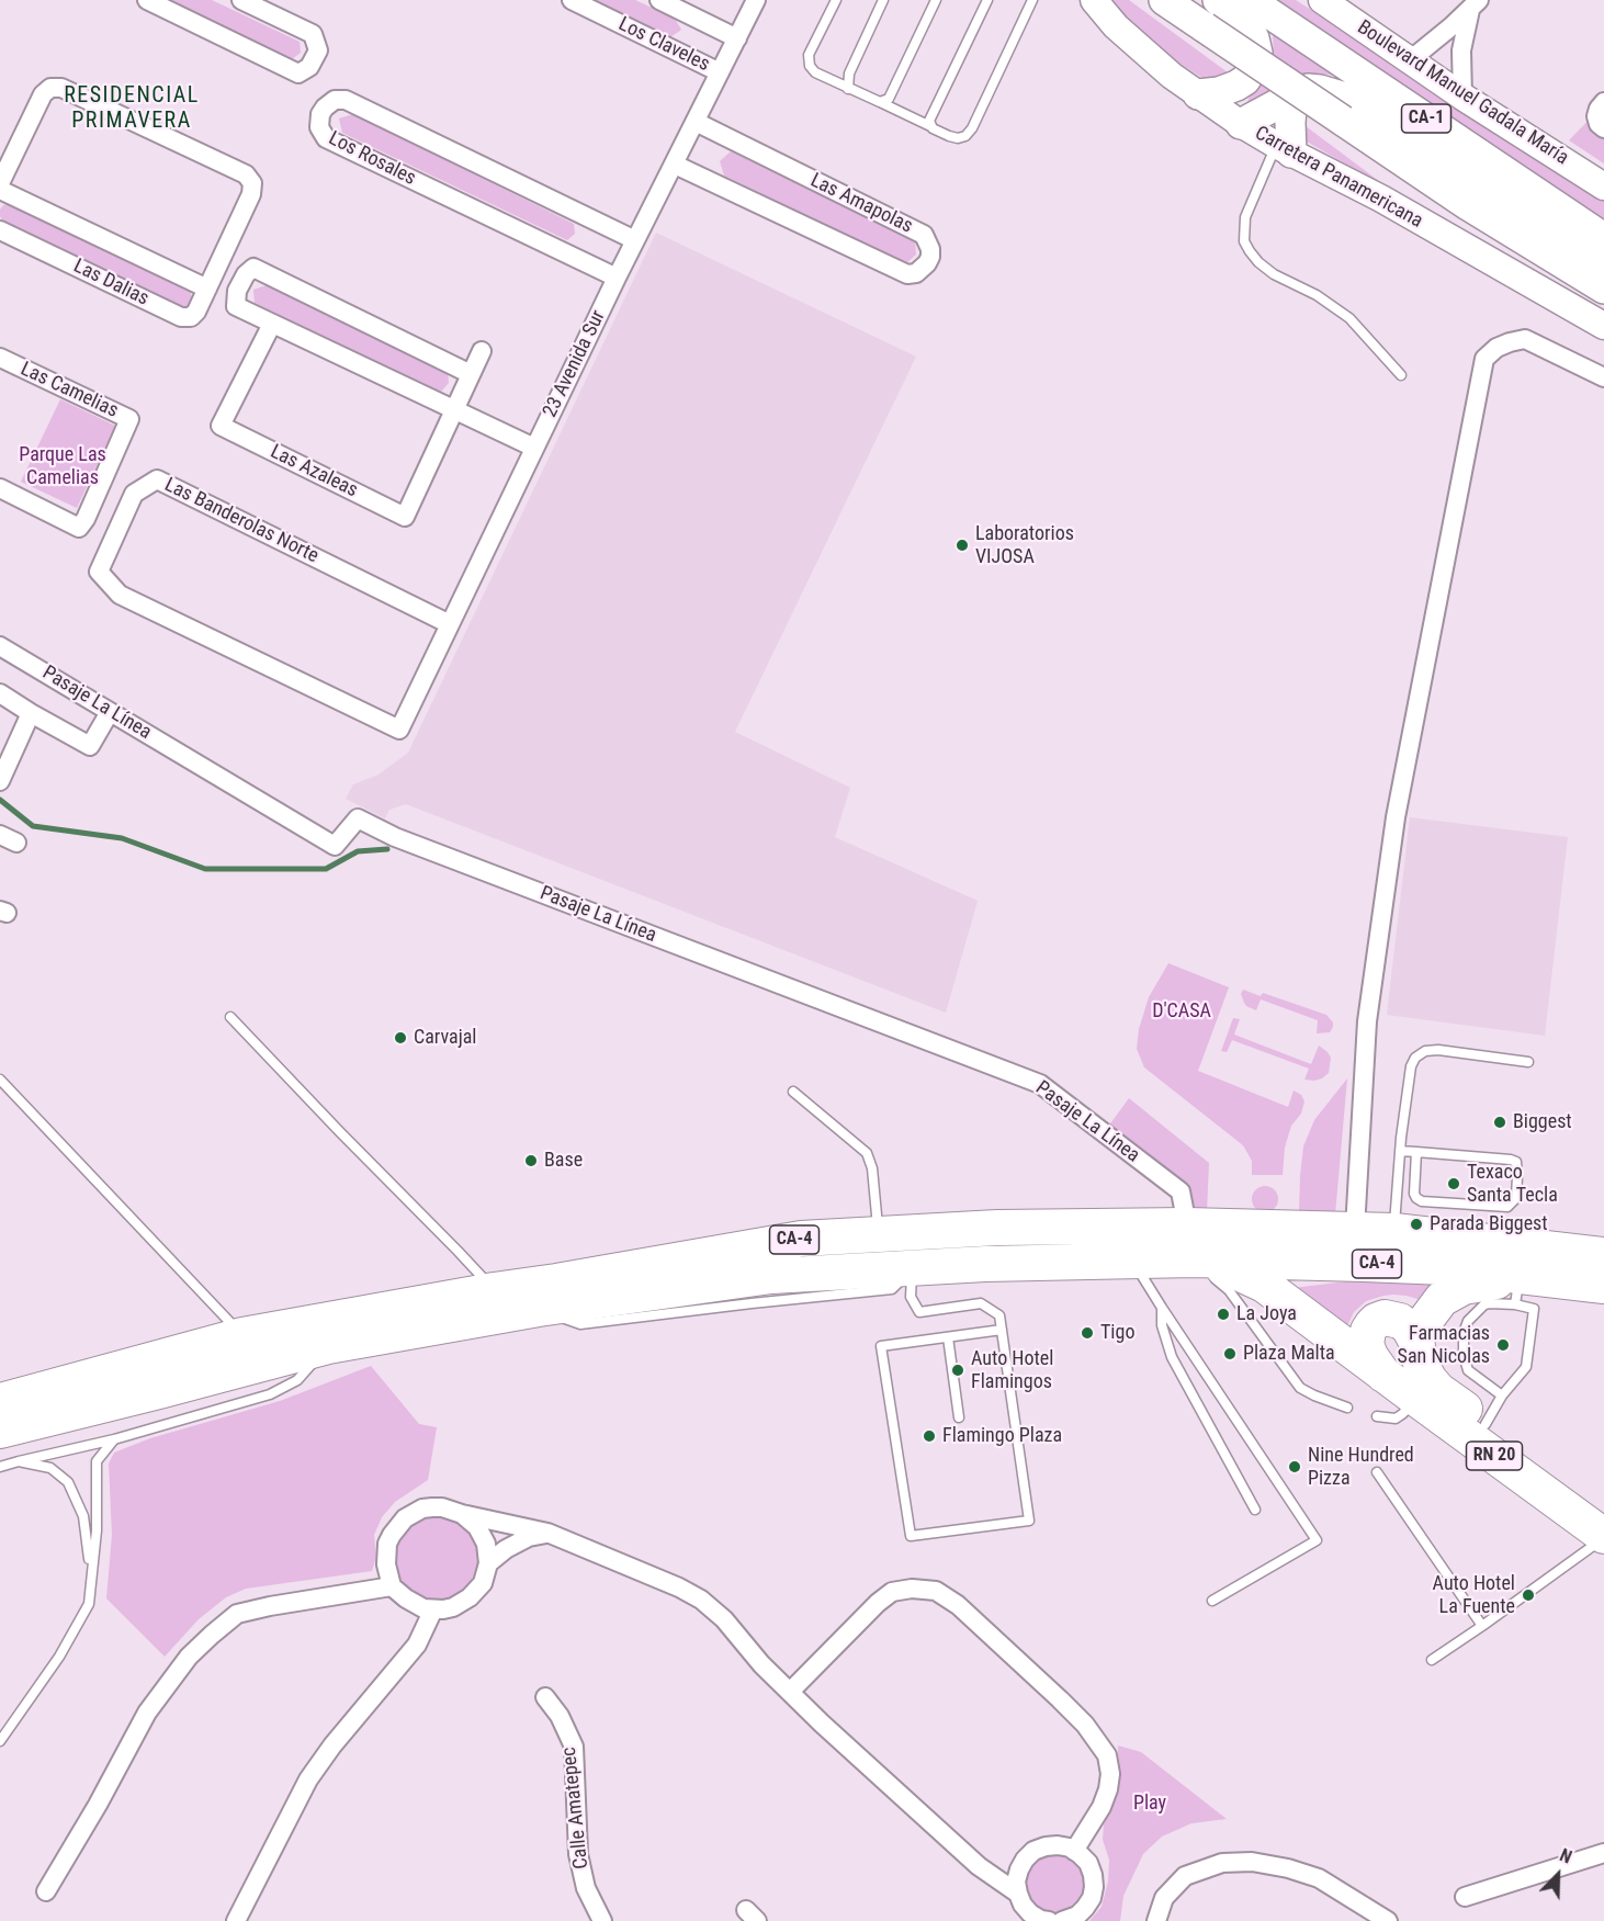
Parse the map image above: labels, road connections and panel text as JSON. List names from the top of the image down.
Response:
{
  "streets": {
    "highway": ["CA-4", "RN 20"],
    "main road": ["CA-1", "Carretera Panamericana"],
    "street": [
      "Los Claveles",
      "Boulevard Manuel Gadala María",
      "Los Rosales",
      "Las Amapolas",
      "Las Dalias",
      "23 Avenida Sur",
      "Las Camelias",
      "Las Azaleas",
      "Las Banderolas Norte",
      "Pasaje La Línea",
      "Calle Amatepec"
    ]
  },
  "crossings": [
    ["Los Claveles", "23 Avenida Sur"],
    ["Los Rosales", "23 Avenida Sur"],
    ["Las Amapolas", "23 Avenida Sur"],
    ["23 Avenida Sur", "Las Banderolas Norte"],
    ["Pasaje La Línea", "CA-4"],
    ["CA-4", "RN 20"]
  ],
  "districts": ["RESIDENCIAL PRIMAVERA"],
  "parks": ["Parque Las Camelias", "D'CASA", "Play"],
  "places": [
    "Laboratorios VIJOSA",
    "Carvajal",
    "Biggest",
    "Base",
    "Texaco Santa Tecla",
    "Parada Biggest",
    "La Joya",
    "Tigo",
    "Farmacias San Nicolas",
    "Plaza Malta",
    "Auto Hotel Flamingos",
    "Flamingo Plaza",
    "Nine Hundred Pizza",
    "Auto Hotel La Fuente"
  ],
  "north": "top right"
}
